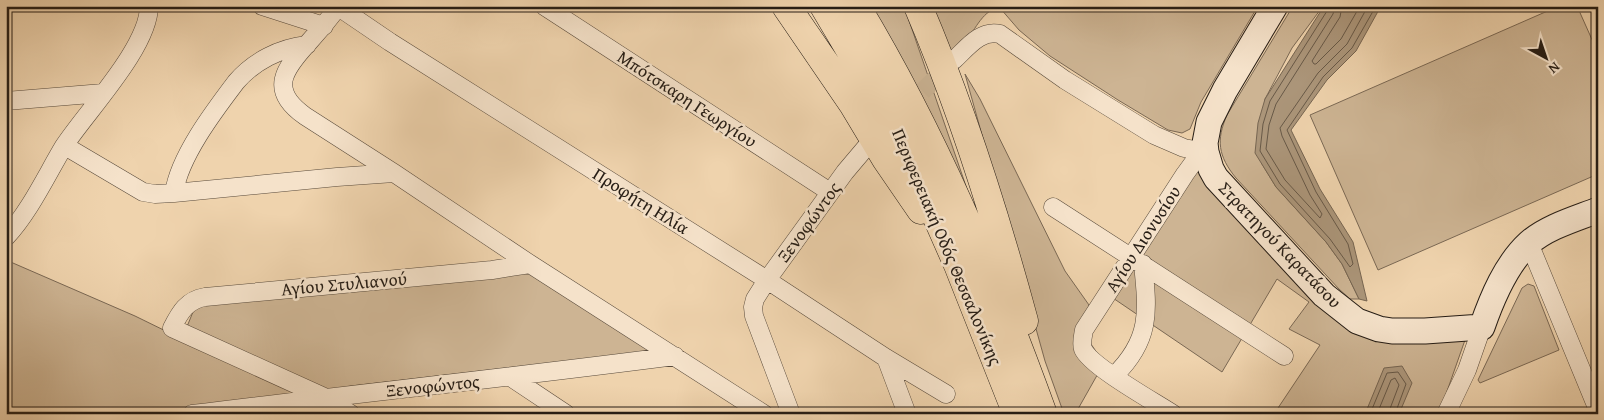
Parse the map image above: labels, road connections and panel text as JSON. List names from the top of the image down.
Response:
{
  "streets": {
    "highway": ["Περιφερειακή Οδός Θεσσαλονίκης"],
    "street": [
      "Μπότσκαρη Γεωργίου",
      "Προφήτη Ηλία",
      "Ξενοφώντος",
      "Αγίου Διονυσίου",
      "Στρατηγού Καρατάσου",
      "Αγίου Στυλιανού"
    ]
  },
  "crossings": [
    ["Μπότσκαρη Γεωργίου", "Ξενοφώντος"],
    ["Προφήτη Ηλία", "Ξενοφώντος"],
    ["Ξενοφώντος", "Αγίου Στυλιανού"],
    ["Αγίου Διονυσίου", "Στρατηγού Καρατάσου"]
  ],
  "north": "bottom right"
}
